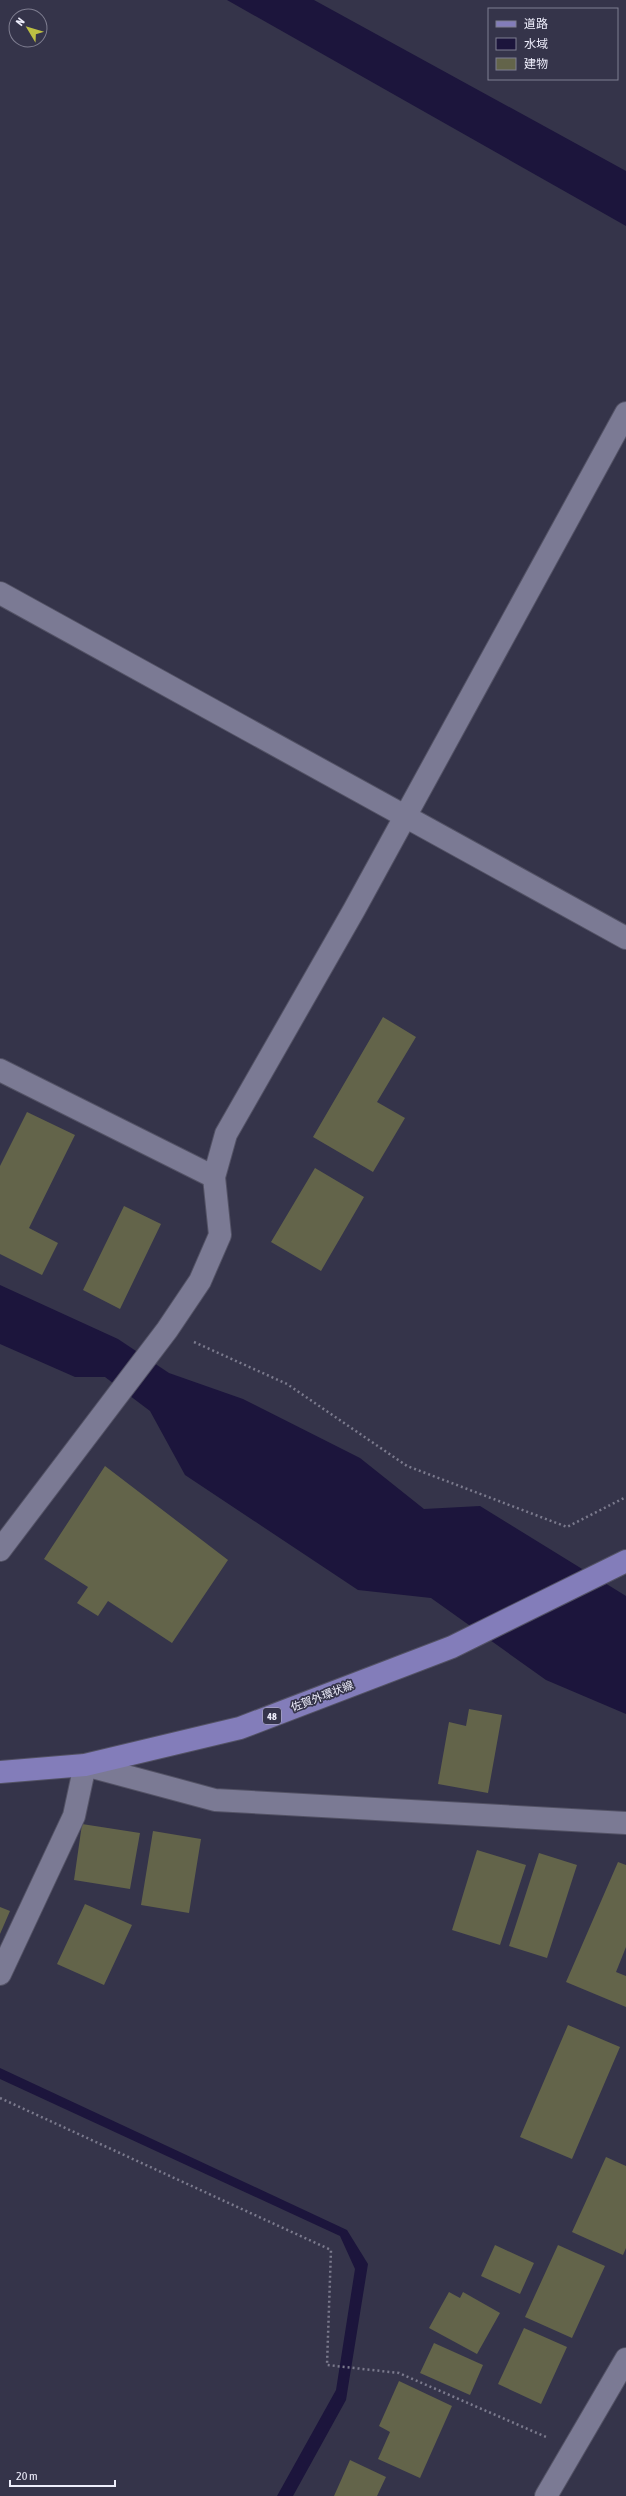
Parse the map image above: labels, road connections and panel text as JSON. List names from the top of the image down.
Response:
{
  "streets": {
    "main road": ["佐賀外環状線", "48"]
  },
  "legend": ["道路", "水域", "建物"],
  "scale_bar": "20 m",
  "north": "top left"
}
